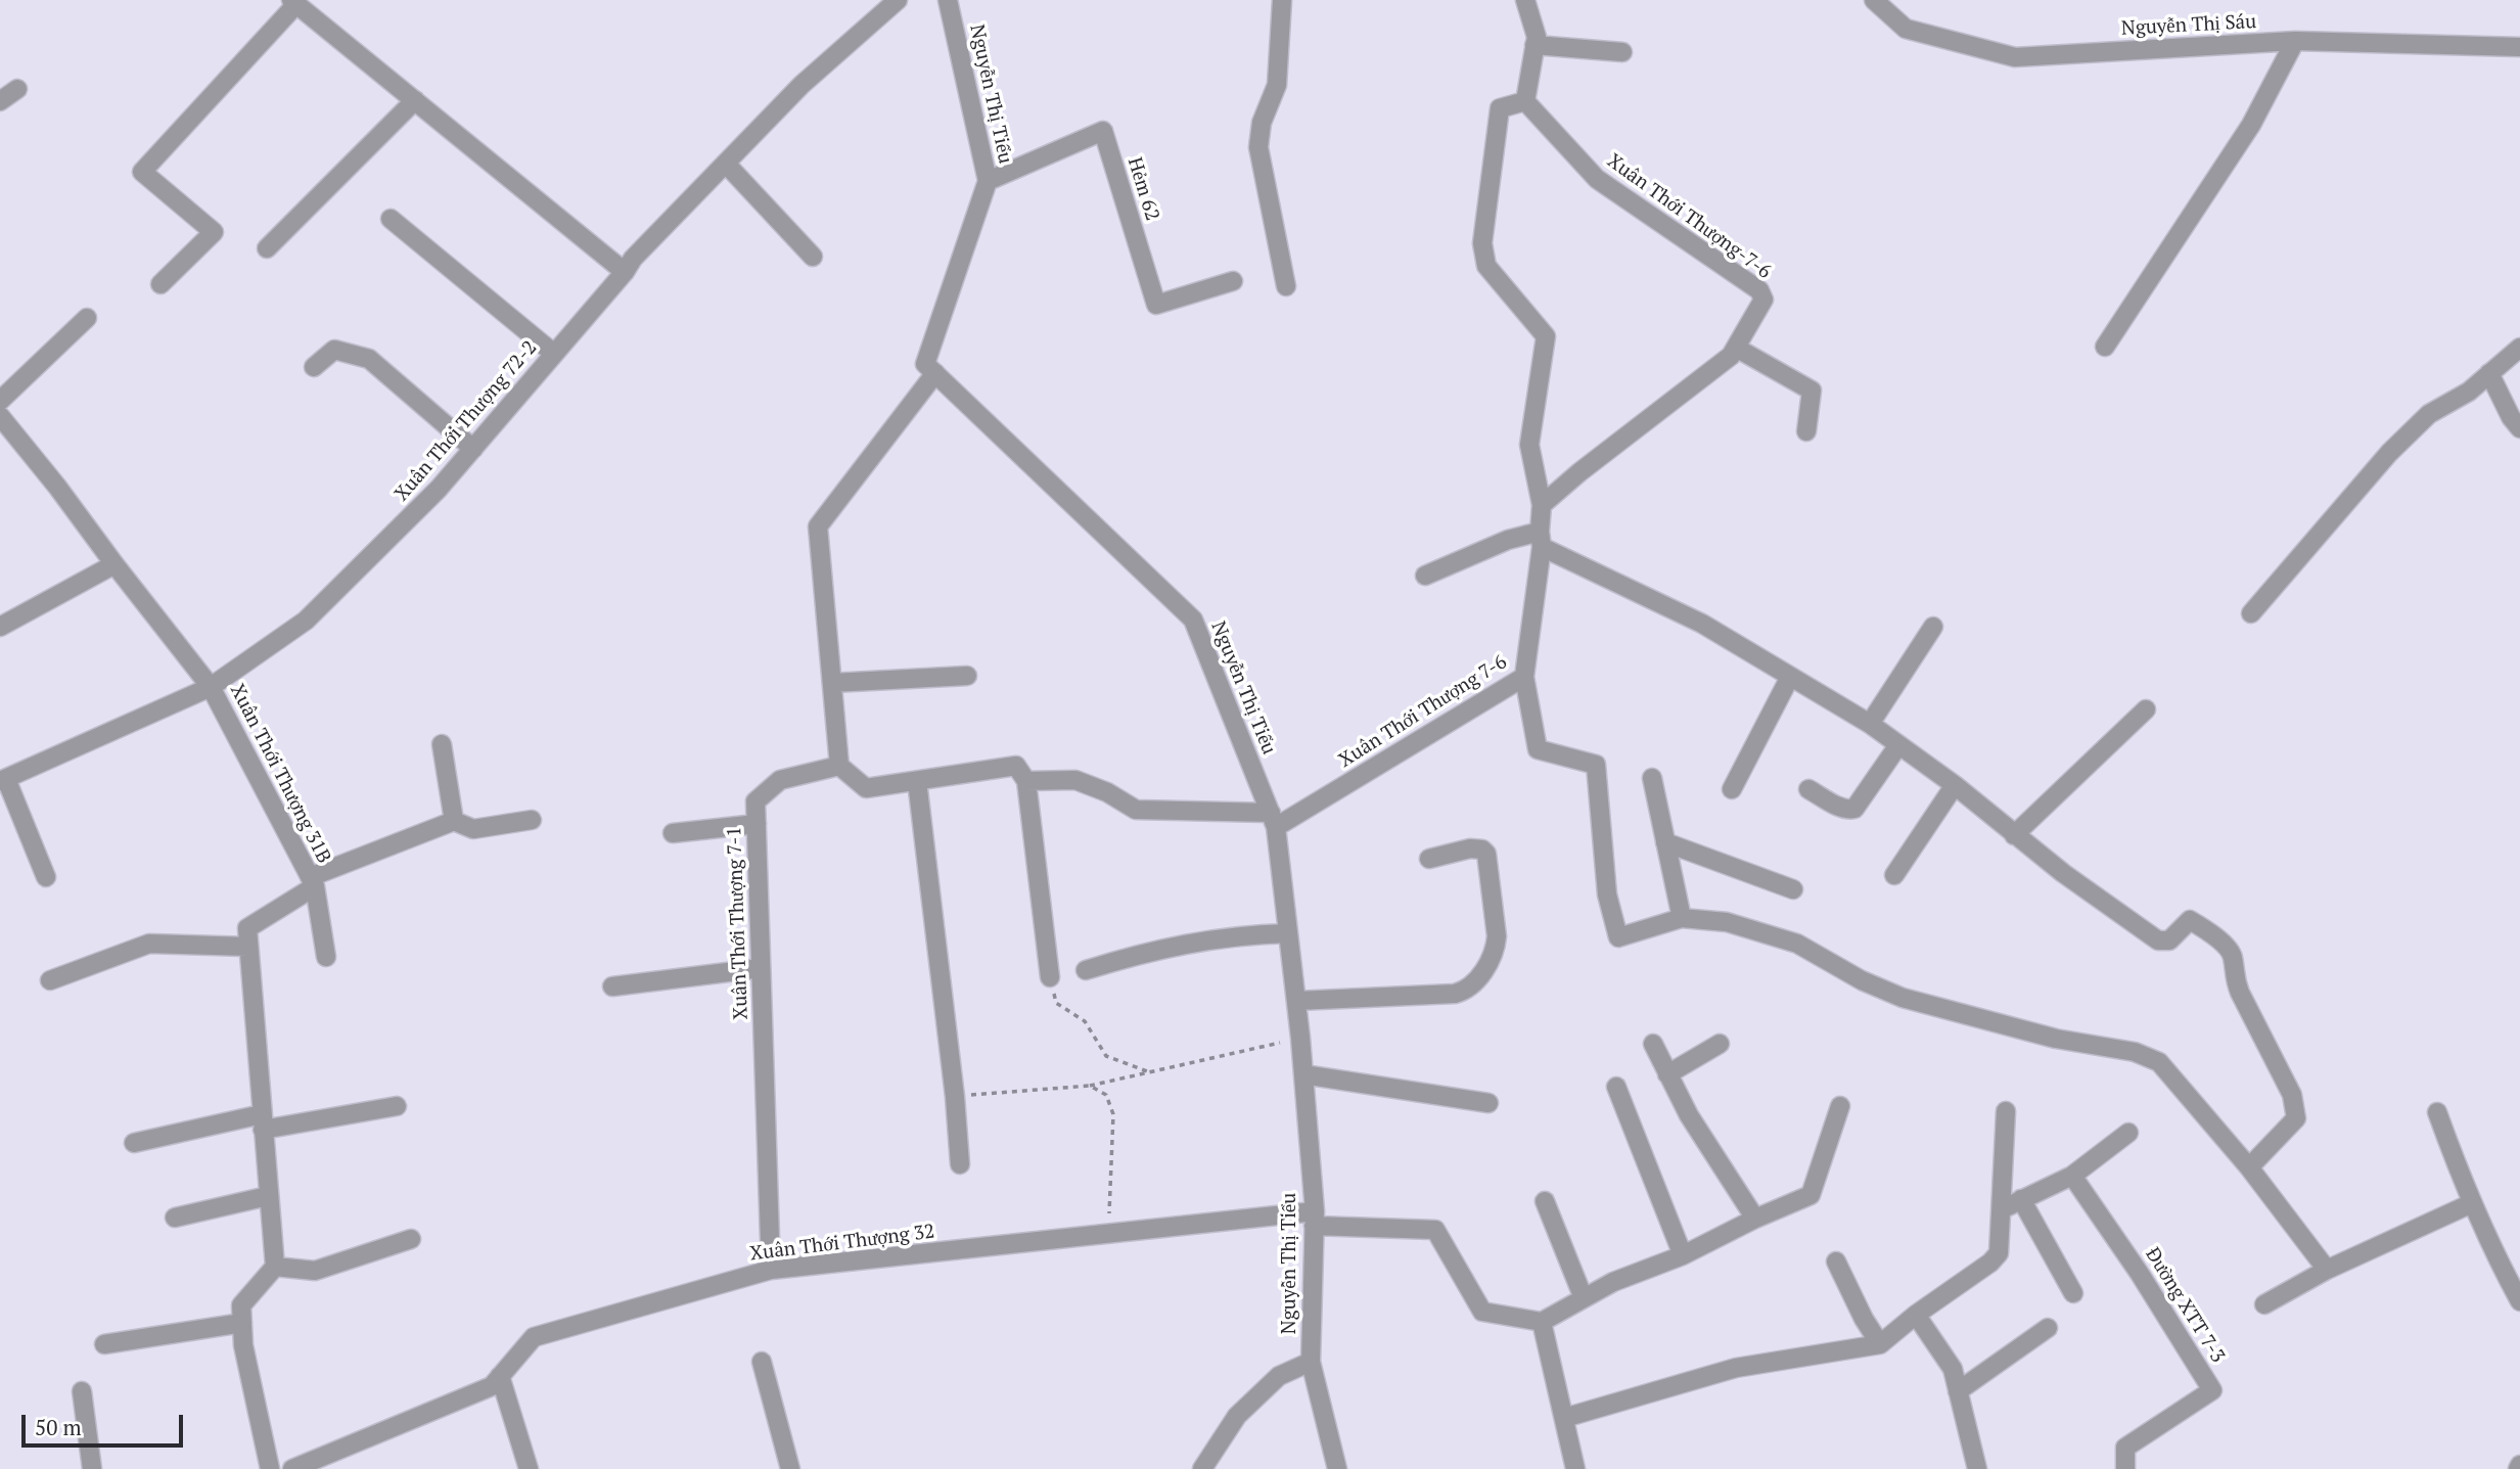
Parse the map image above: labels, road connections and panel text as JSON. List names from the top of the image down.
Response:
{
  "streets": {
    "street": [
      "Nguyễn Thị Sáu",
      "Nguyễn Thị Tiểu",
      "Hẻm 62",
      "Xuân Thới Thượng-7-6",
      "Xuân Thới Thượng 72-2",
      "Xuân Thới Thượng 7-6",
      "Xuân Thới Thượng 31B",
      "Xuân Thới Thượng 7-1",
      "Xuân Thới Thượng 32",
      "Đường XTT 7-3"
    ]
  },
  "crossings": [
    ["Nguyễn Thị Tiểu", "Hẻm 62"],
    ["Nguyễn Thị Tiểu", "Xuân Thới Thượng 7-6"],
    ["Nguyễn Thị Tiểu", "Xuân Thới Thượng 32"],
    ["Xuân Thới Thượng-7-6", "Xuân Thới Thượng 7-6"],
    ["Xuân Thới Thượng 72-2", "Xuân Thới Thượng 31B"],
    ["Xuân Thới Thượng 7-1", "Xuân Thới Thượng 32"]
  ],
  "scale_bar": "50 m"
}
